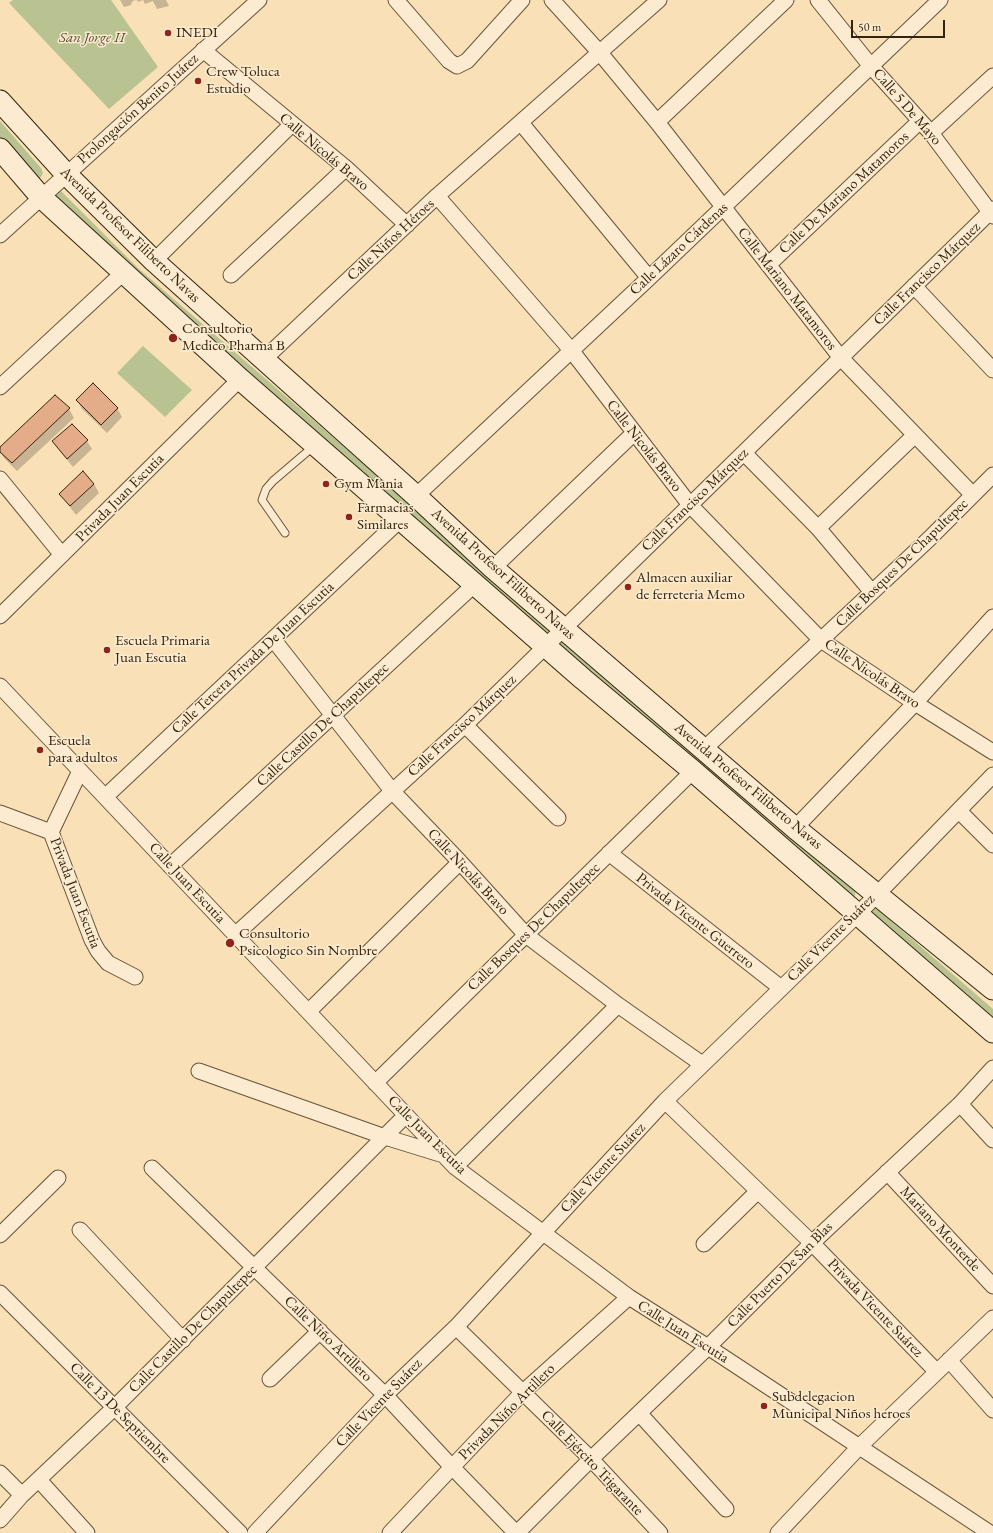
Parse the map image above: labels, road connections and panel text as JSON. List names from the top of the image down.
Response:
{
  "streets": {
    "main road": ["Avenida Profesor Filiberto Navas"],
    "street": [
      "Calle 5 De Mayo",
      "Prolongación Benito Juárez",
      "Calle Nicolás Bravo",
      "Calle De Mariano Matamoros",
      "Calle Niños Héroes",
      "Calle Lázaro Cárdenas",
      "Calle Francisco Márquez",
      "Calle Mariano Matamoros",
      "Privada Juan Escutia",
      "Calle Bosques De Chapultepec",
      "Calle Tercera Privada De Juan Escutia",
      "Calle Castillo De Chapultepec",
      "Calle Juan Escutia",
      "Privada Vicente Guerrero",
      "Calle Vicente Suárez",
      "Mariano Monterde",
      "Calle Puerto De San Blas",
      "Privada Vicente Suárez",
      "Calle Niño Artillero",
      "Privada Niño Artillero",
      "Calle 13 De Septiembre",
      "Calle Ejército Trigarante"
    ]
  },
  "crossings": [
    ["Calle 5 De Mayo", "Calle De Mariano Matamoros"],
    ["Calle 5 De Mayo", "Calle Lázaro Cárdenas"],
    ["Calle 5 De Mayo", "Calle Francisco Márquez"],
    ["Prolongación Benito Juárez", "Calle Nicolás Bravo"],
    ["Prolongación Benito Juárez", "Avenida Profesor Filiberto Navas"],
    ["Calle Nicolás Bravo", "Calle Niños Héroes"],
    ["Calle Nicolás Bravo", "Calle Lázaro Cárdenas"],
    ["Calle Nicolás Bravo", "Calle Francisco Márquez"],
    ["Calle Nicolás Bravo", "Calle Bosques De Chapultepec"],
    ["Calle Nicolás Bravo", "Calle Tercera Privada De Juan Escutia"],
    ["Calle Nicolás Bravo", "Calle Castillo De Chapultepec"],
    ["Calle Nicolás Bravo", "Calle Vicente Suárez"],
    ["Calle De Mariano Matamoros", "Calle Mariano Matamoros"],
    ["Avenida Profesor Filiberto Navas", "Calle Niños Héroes"],
    ["Avenida Profesor Filiberto Navas", "Calle Lázaro Cárdenas"],
    ["Avenida Profesor Filiberto Navas", "Calle Francisco Márquez"],
    ["Avenida Profesor Filiberto Navas", "Privada Juan Escutia"],
    ["Avenida Profesor Filiberto Navas", "Calle Bosques De Chapultepec"],
    ["Avenida Profesor Filiberto Navas", "Calle Tercera Privada De Juan Escutia"],
    ["Avenida Profesor Filiberto Navas", "Calle Castillo De Chapultepec"],
    ["Avenida Profesor Filiberto Navas", "Calle Vicente Suárez"],
    ["Calle Niños Héroes", "Calle Mariano Matamoros"],
    ["Calle Lázaro Cárdenas", "Calle Mariano Matamoros"],
    ["Calle Francisco Márquez", "Calle Mariano Matamoros"],
    ["Calle Francisco Márquez", "Calle Juan Escutia"],
    ["Calle Mariano Matamoros", "Calle Bosques De Chapultepec"],
    ["Privada Juan Escutia", "Calle Juan Escutia"],
    ["Calle Bosques De Chapultepec", "Calle Juan Escutia"],
    ["Calle Bosques De Chapultepec", "Privada Vicente Guerrero"],
    ["Calle Tercera Privada De Juan Escutia", "Calle Juan Escutia"],
    ["Calle Castillo De Chapultepec", "Calle Juan Escutia"],
    ["Calle Castillo De Chapultepec", "Calle Niño Artillero"],
    ["Calle Castillo De Chapultepec", "Calle 13 De Septiembre"],
    ["Calle Juan Escutia", "Calle Vicente Suárez"],
    ["Calle Juan Escutia", "Calle Puerto De San Blas"],
    ["Calle Juan Escutia", "Privada Niño Artillero"],
    ["Privada Vicente Guerrero", "Calle Vicente Suárez"],
    ["Calle Vicente Suárez", "Privada Vicente Suárez"],
    ["Calle Vicente Suárez", "Calle Niño Artillero"],
    ["Calle Vicente Suárez", "Calle Ejército Trigarante"],
    ["Mariano Monterde", "Calle Puerto De San Blas"],
    ["Calle Puerto De San Blas", "Privada Vicente Suárez"],
    ["Calle Puerto De San Blas", "Calle Niño Artillero"],
    ["Calle Puerto De San Blas", "Calle Ejército Trigarante"],
    ["Calle Niño Artillero", "Privada Niño Artillero"],
    ["Privada Niño Artillero", "Calle Ejército Trigarante"]
  ],
  "parks": ["San Jorge II"],
  "places": [
    "INEDI",
    "Crew Toluca Estudio",
    "Consultorio Medico Pharma B",
    "Gym Mania",
    "Farmacias Similares",
    "Almacen auxiliar de ferreteria Memo",
    "Escuela Primaria Juan Escutia",
    "Escuela para adultos",
    "Consultorio Psicologico Sin Nombre",
    "Subdelegacion Municipal Niños heroes"
  ],
  "scale_bar": "50 m"
}
